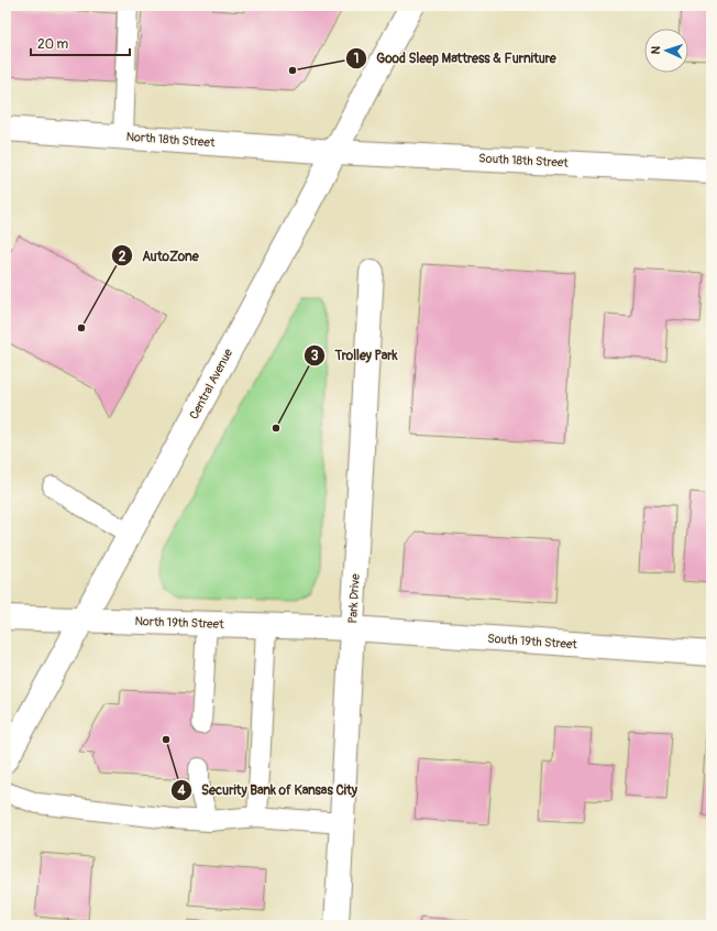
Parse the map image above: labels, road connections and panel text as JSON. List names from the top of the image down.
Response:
{
  "streets": {
    "main road": [
      "North 18th Street",
      "South 18th Street",
      "Central Avenue",
      "Park Drive",
      "North 19th Street",
      "South 19th Street"
    ]
  },
  "crossings": [
    ["North 18th Street", "South 18th Street"],
    ["North 18th Street", "Central Avenue"],
    ["South 18th Street", "Central Avenue"],
    ["Central Avenue", "North 19th Street"],
    ["Park Drive", "North 19th Street"],
    ["Park Drive", "South 19th Street"],
    ["North 19th Street", "South 19th Street"]
  ],
  "places": [
    "Good Sleep Mattress & Furniture",
    "AutoZone",
    "Trolley Park",
    "Security Bank of Kansas City"
  ],
  "scale_bar": "20 m",
  "north": "left"
}
